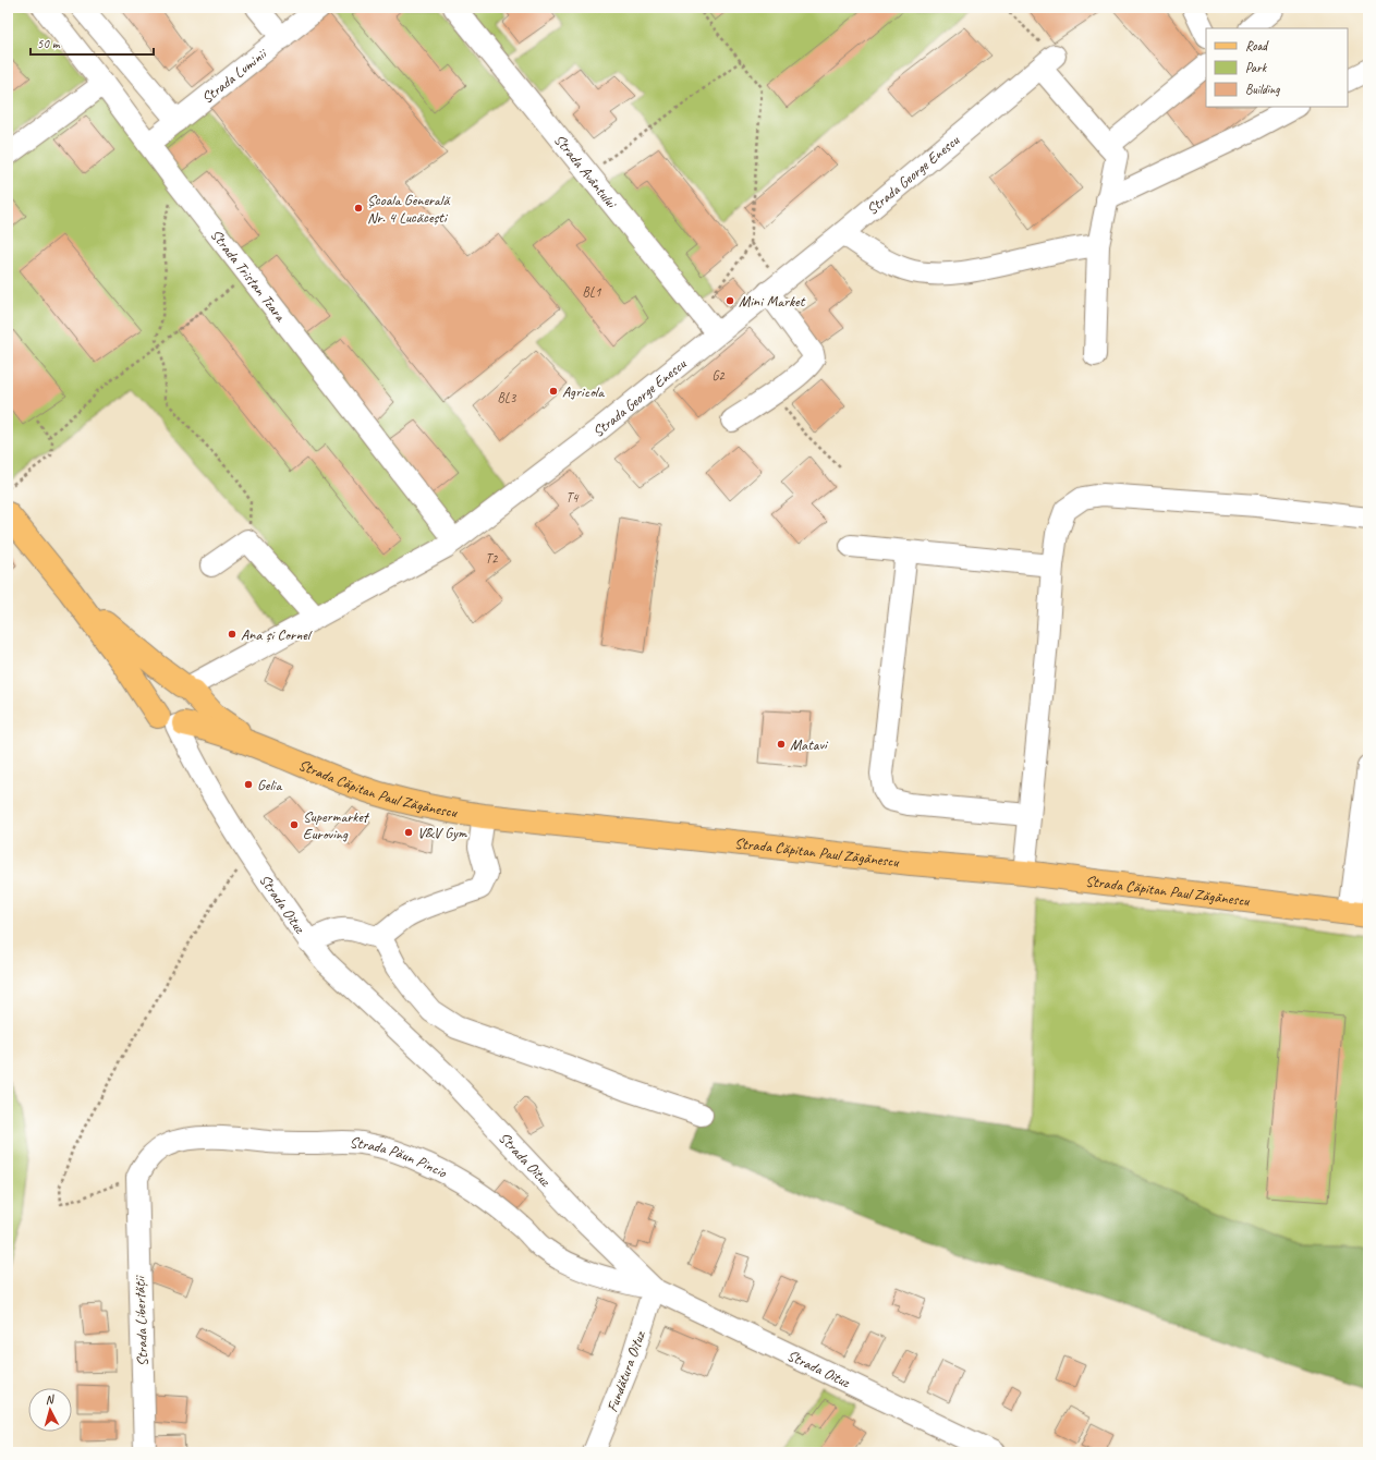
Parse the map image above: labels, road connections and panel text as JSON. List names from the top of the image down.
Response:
{
  "streets": {
    "main road": ["Strada Căpitan Paul Zăgănescu"],
    "street": [
      "Strada Luminii",
      "Strada Avântului",
      "Strada George Enescu",
      "Strada Tristan Tzara",
      "Strada Oituz",
      "Strada Păun Pincio",
      "Strada Libertății",
      "Fundătura Oituz"
    ]
  },
  "crossings": [
    ["Strada Luminii", "Strada Tristan Tzara"],
    ["Strada Avântului", "Strada George Enescu"],
    ["Strada George Enescu", "Strada Tristan Tzara"],
    ["Strada George Enescu", "Strada Căpitan Paul Zăgănescu"],
    ["Strada Căpitan Paul Zăgănescu", "Strada Oituz"],
    ["Strada Oituz", "Strada Păun Pincio"],
    ["Strada Oituz", "Fundătura Oituz"],
    ["Strada Păun Pincio", "Strada Libertății"],
    ["Strada Păun Pincio", "Fundătura Oituz"]
  ],
  "places": [
    "Școala Generală Nr. 4 Lucăcești",
    "Mini Market",
    "Agricola",
    "Ana și Cornel",
    "Matavi",
    "Gelia",
    "Supermarket Euroving",
    "V&V Gym"
  ],
  "house_numbers": [
    "BL1",
    "G2",
    "BL3",
    "T4",
    "T2"
  ],
  "legend": ["Road", "Park", "Building"],
  "scale_bar": "50 m",
  "north": "top"
}
